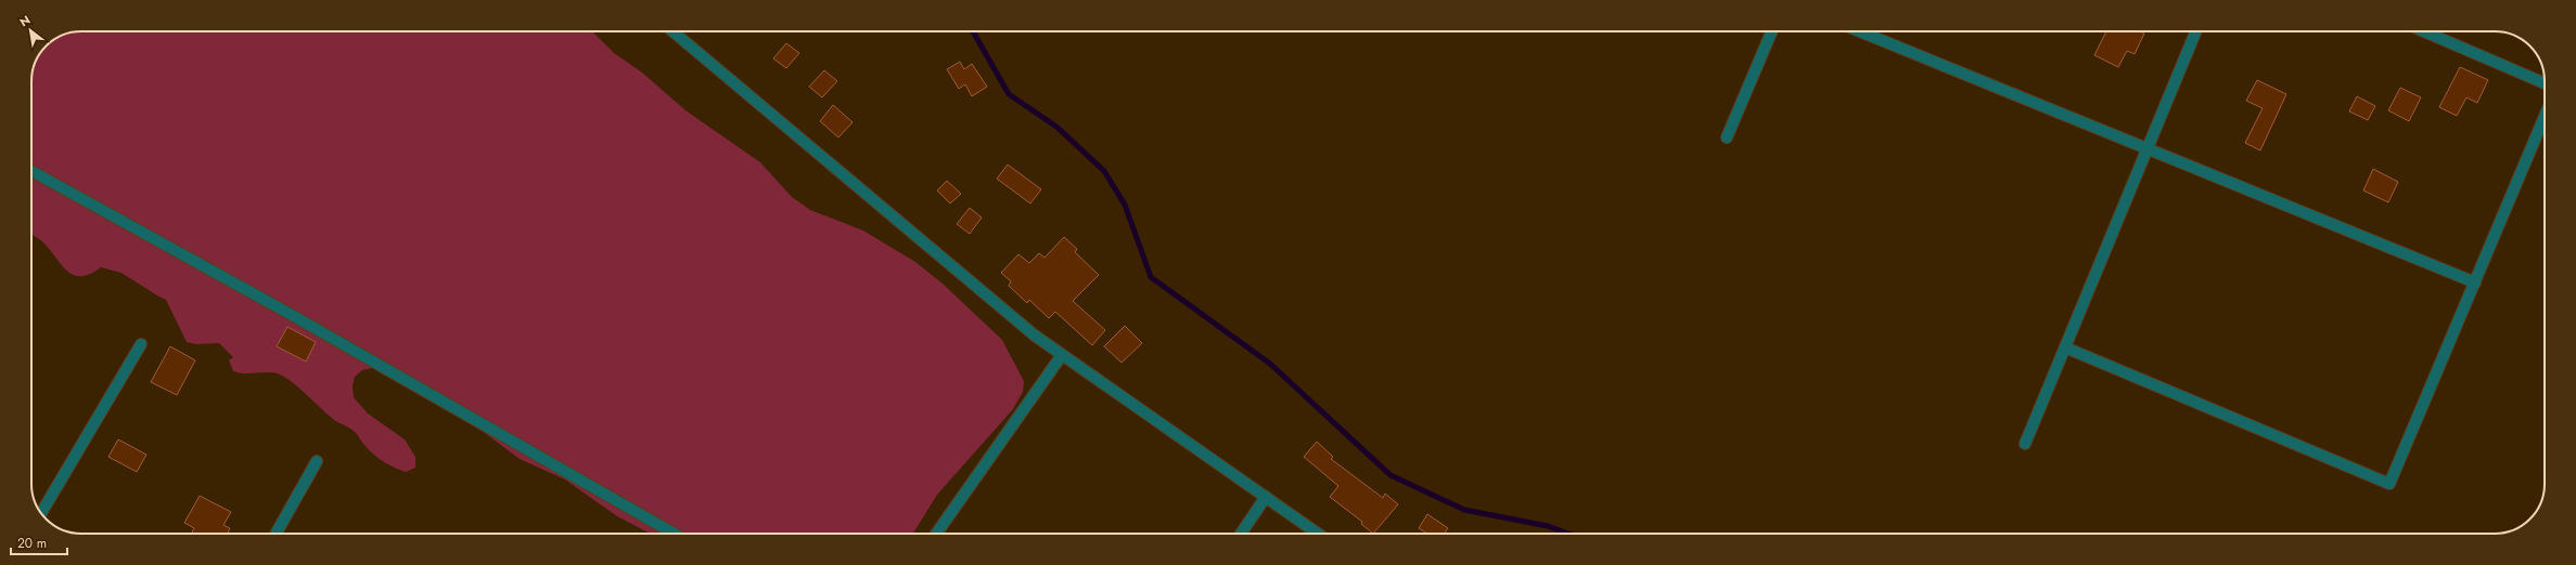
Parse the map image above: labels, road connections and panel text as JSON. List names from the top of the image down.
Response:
{
  "scale_bar": "20 m",
  "north": "top left"
}
